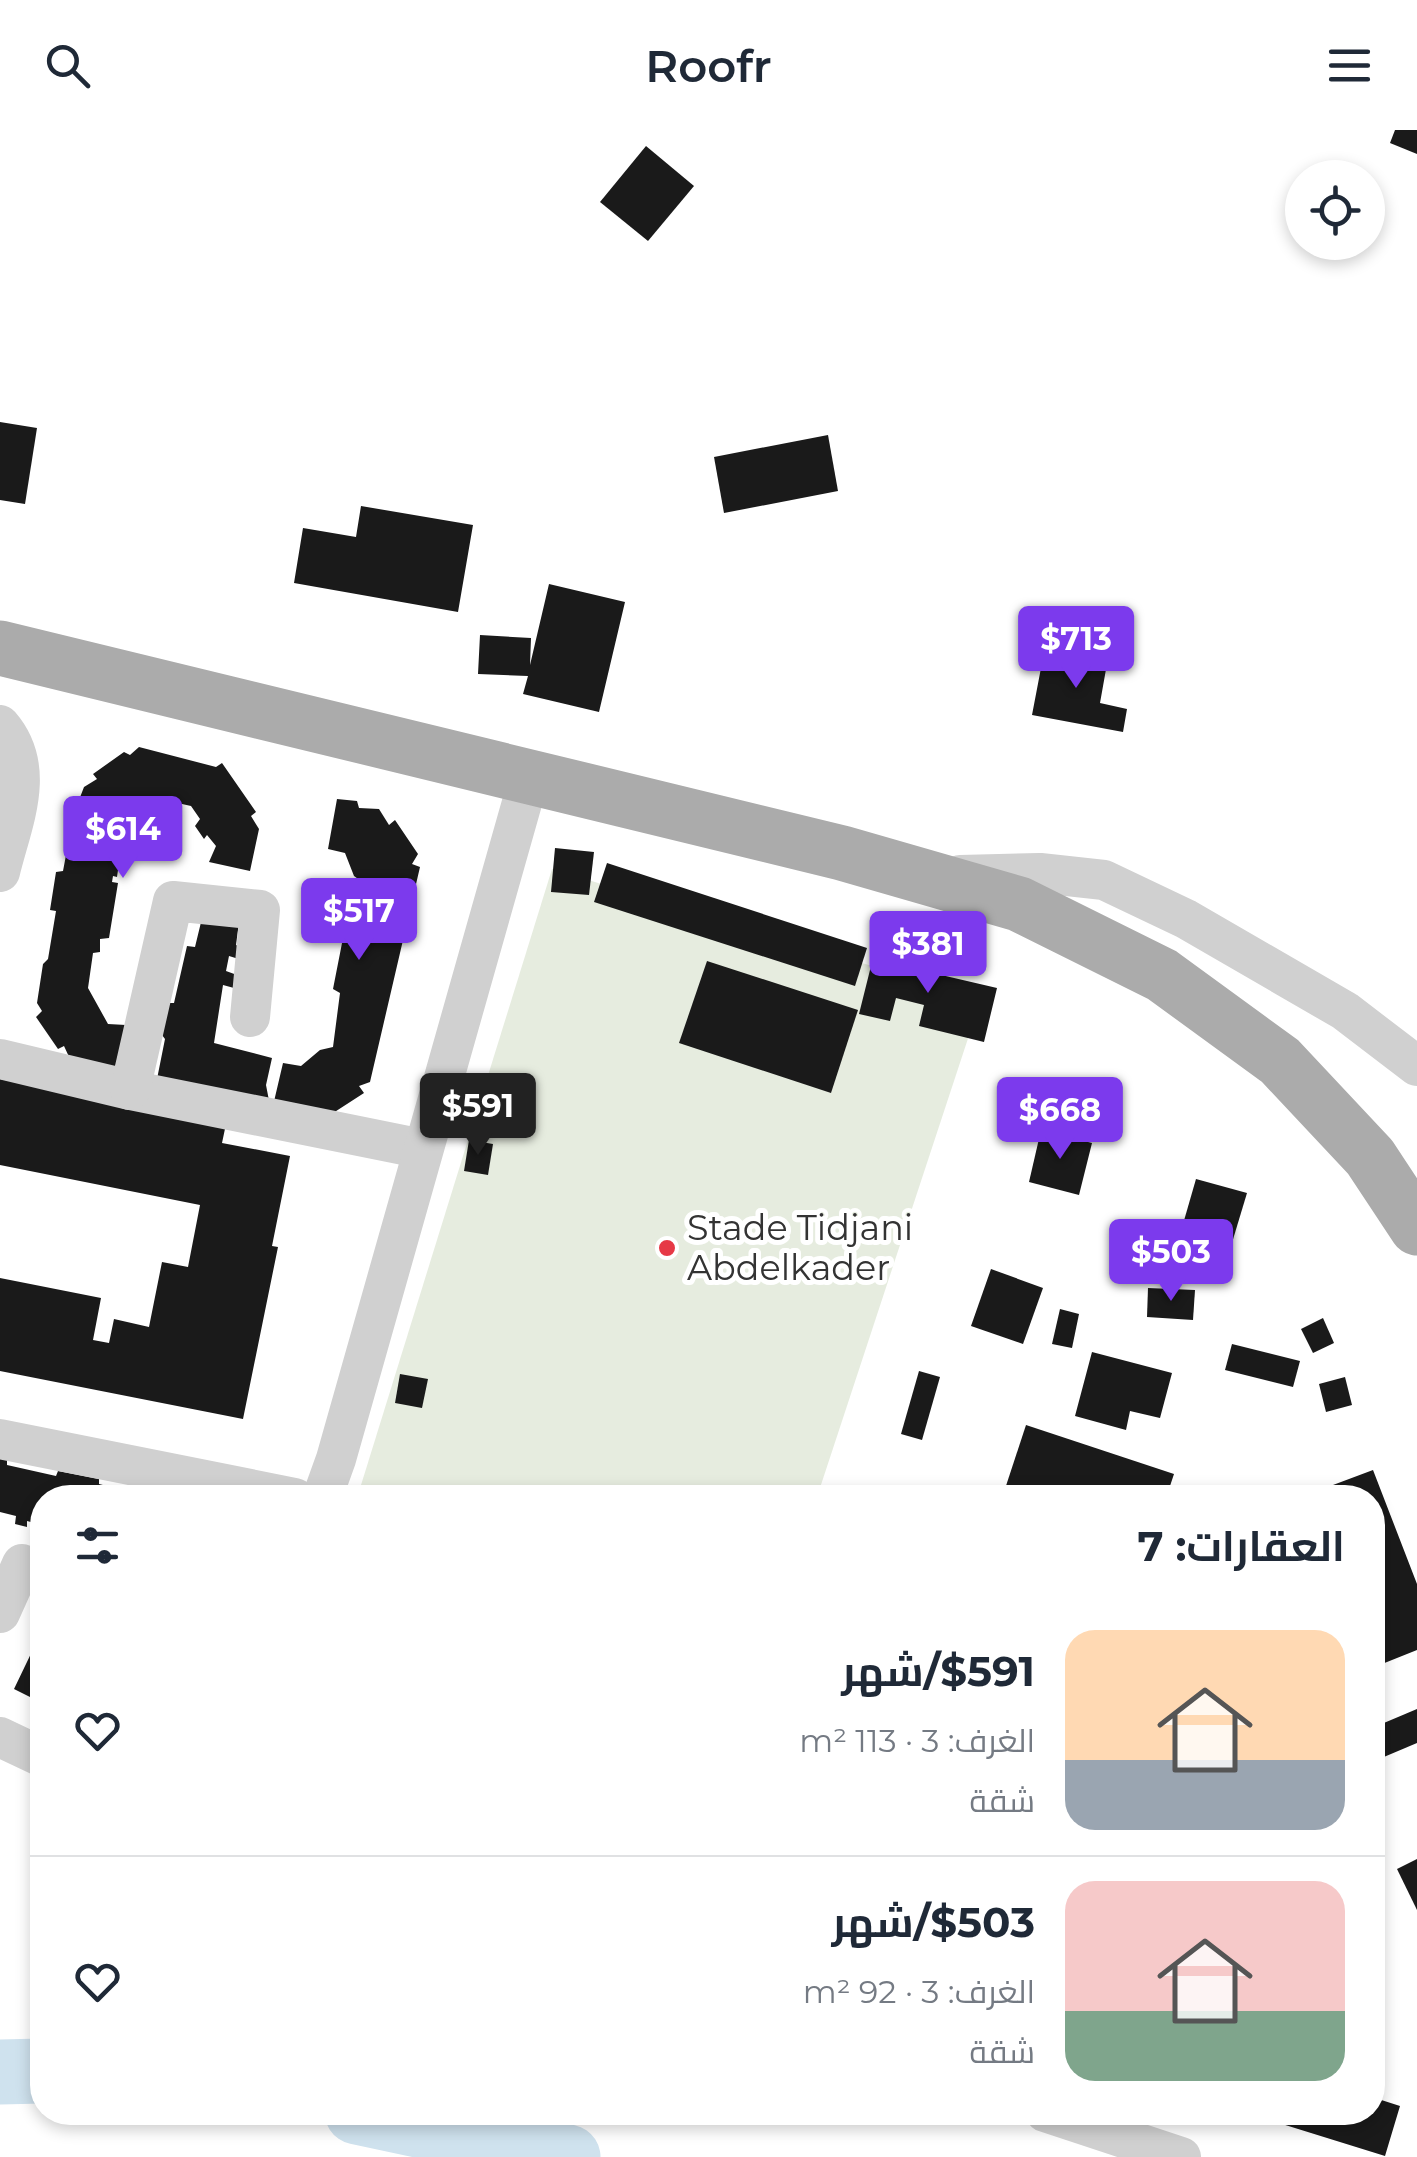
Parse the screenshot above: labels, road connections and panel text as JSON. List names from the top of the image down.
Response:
{
  "places": ["Stade Tidjani Abdelkader"],
  "page": {
    "header": "Roofr",
    "price": [
      "$713",
      "$614",
      "$517",
      "$381",
      "$591",
      "$668",
      "$503"
    ],
    "heading": "العقارات: 7",
    "list": [
      {
        "name": "$591/شهر",
        "note": "الغرف: 3 · 113 m² · شقة"
      },
      {
        "name": "$503/شهر",
        "note": "الغرف: 3 · 92 m² · شقة"
      }
    ]
  }
}
